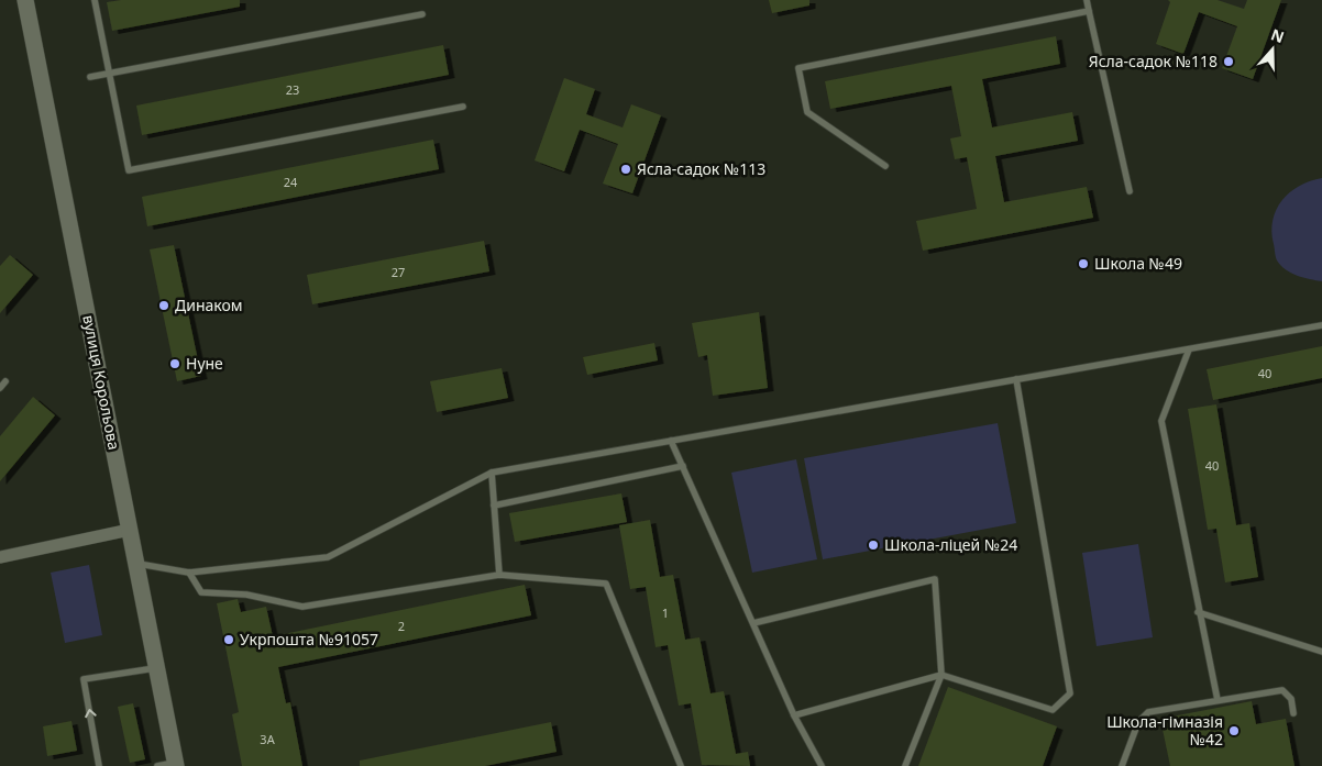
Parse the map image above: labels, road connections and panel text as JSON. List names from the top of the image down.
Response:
{
  "streets": {
    "street": ["вулиця Корольова"]
  },
  "places": [
    "Ясла-садок №118",
    "Ясла-садок №113",
    "Школа №49",
    "Динаком",
    "Нуне",
    "Школа-ліцей №24",
    "Укрпошта №91057",
    "Школа-гімназія №42"
  ],
  "house_numbers": [
    "23",
    "24",
    "27",
    "40",
    "40",
    "1",
    "2",
    "3А"
  ],
  "north": "top"
}
